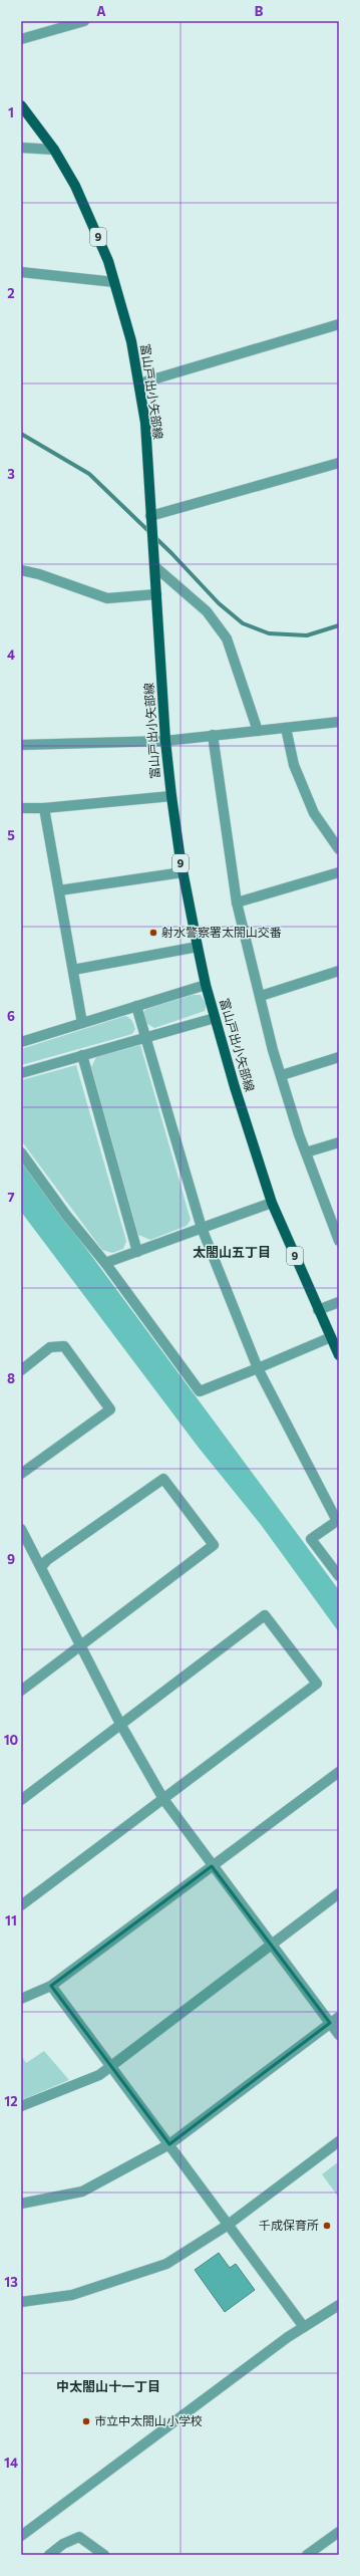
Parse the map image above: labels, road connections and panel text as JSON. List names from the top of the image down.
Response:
{
  "streets": {
    "main road": ["9", "富山戸出小矢部線"]
  },
  "districts": ["太閤山五丁目", "中太閤山十一丁目"],
  "places": ["射水警察署太閤山交番", "千成保育所", "市立中太閤山小学校"],
  "grid": {
    "columns": ["A", "B"],
    "rows": [
      "1",
      "2",
      "3",
      "4",
      "5",
      "6",
      "7",
      "8",
      "9",
      "10",
      "11",
      "12",
      "13",
      "14"
    ]
  }
}
